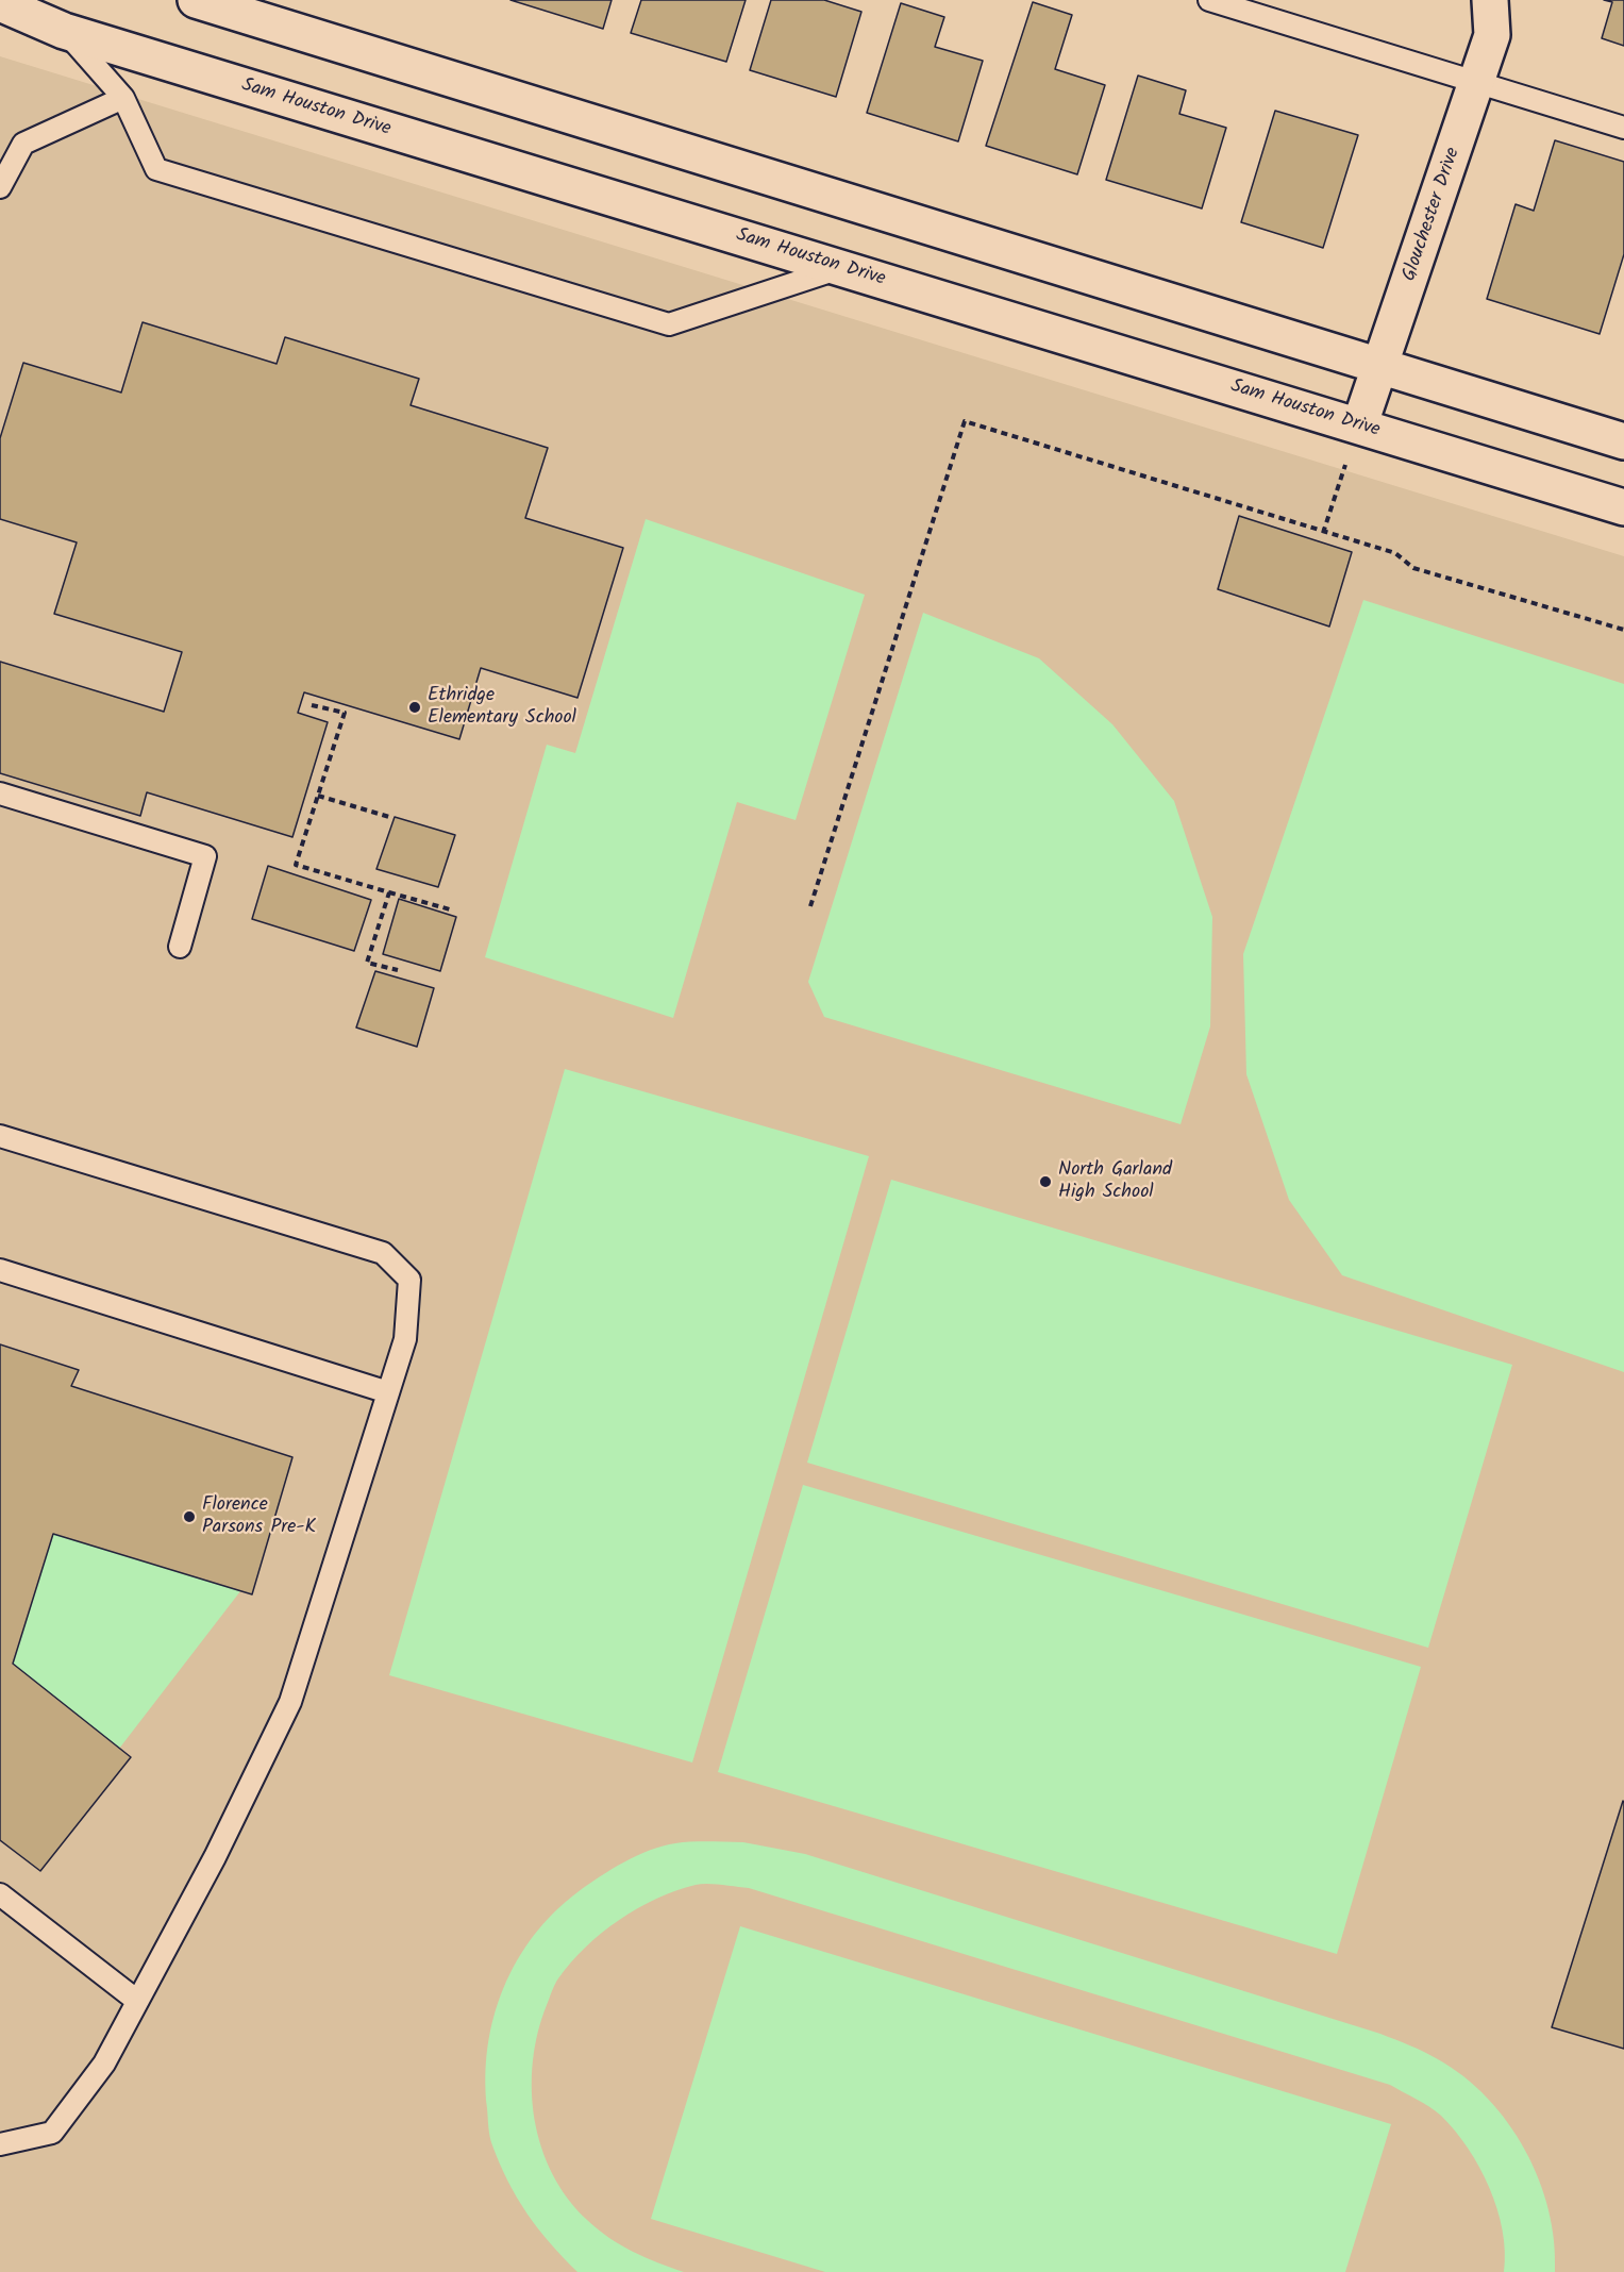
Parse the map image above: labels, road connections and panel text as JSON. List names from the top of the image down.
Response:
{
  "streets": {
    "street": ["Sam Houston Drive", "Glouchester Drive"]
  },
  "crossings": [
    ["Sam Houston Drive", "Glouchester Drive"]
  ],
  "places": ["Ethridge Elementary School", "North Garland High School", "Florence Parsons Pre-K"]
}
